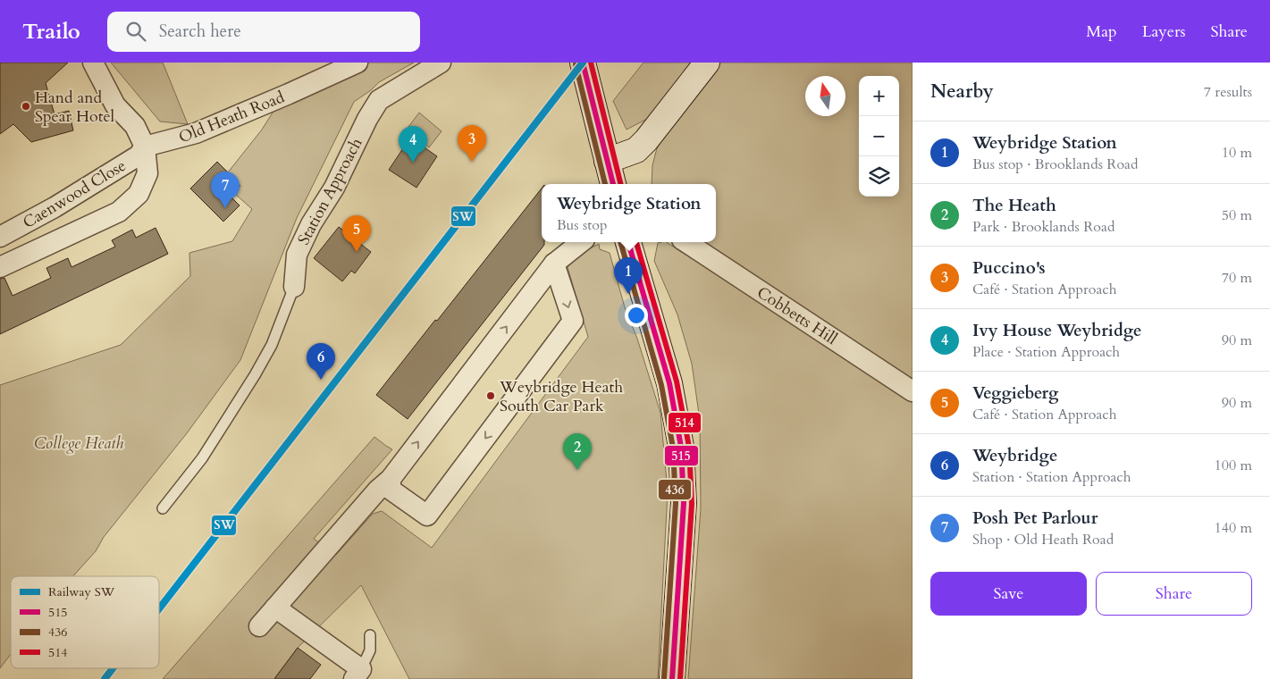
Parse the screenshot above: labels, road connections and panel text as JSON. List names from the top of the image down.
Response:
{
  "streets": {
    "street": [
      "Old Heath Road",
      "Station Approach",
      "Caenwood Close",
      "Cobbetts Hill"
    ]
  },
  "crossings": [
    ["Old Heath Road", "Caenwood Close"]
  ],
  "parks": ["College Heath"],
  "places": ["Hand and Spear Hotel", "Weybridge Heath South Car Park"],
  "lines": [
    "rail line SW",
    "transit line 515",
    "transit line 514",
    "transit line 436"
  ],
  "legend": [
    "Railway SW",
    "515",
    "436",
    "514"
  ],
  "north": "top",
  "page": {
    "header": "Trailo",
    "search": "Search here",
    "nav": ["Map", "Layers", "Share"],
    "heading": ["Nearby", "7 results"],
    "map_buttons": ["+", "−"],
    "list": [
      {
        "mark": "1",
        "name": "Weybridge Station",
        "note": "Bus stop · Brooklands Road",
        "value": "10 m"
      },
      {
        "mark": "2",
        "name": "The Heath",
        "note": "Park · Brooklands Road",
        "value": "50 m"
      },
      {
        "mark": "3",
        "name": "Puccino's",
        "note": "Café · Station Approach",
        "value": "70 m"
      },
      {
        "mark": "4",
        "name": "Ivy House Weybridge",
        "note": "Place · Station Approach",
        "value": "90 m"
      },
      {
        "mark": "5",
        "name": "Veggieberg",
        "note": "Café · Station Approach",
        "value": "90 m"
      },
      {
        "mark": "6",
        "name": "Weybridge",
        "note": "Station · Station Approach",
        "value": "100 m"
      },
      {
        "mark": "7",
        "name": "Posh Pet Parlour",
        "note": "Shop · Old Heath Road",
        "value": "140 m"
      }
    ],
    "pins": [
      "3",
      "4",
      "7",
      "5",
      "1",
      "6",
      "2"
    ],
    "popup": ["Weybridge Station", "Bus stop"],
    "buttons": ["Save", "Share"]
  }
}
